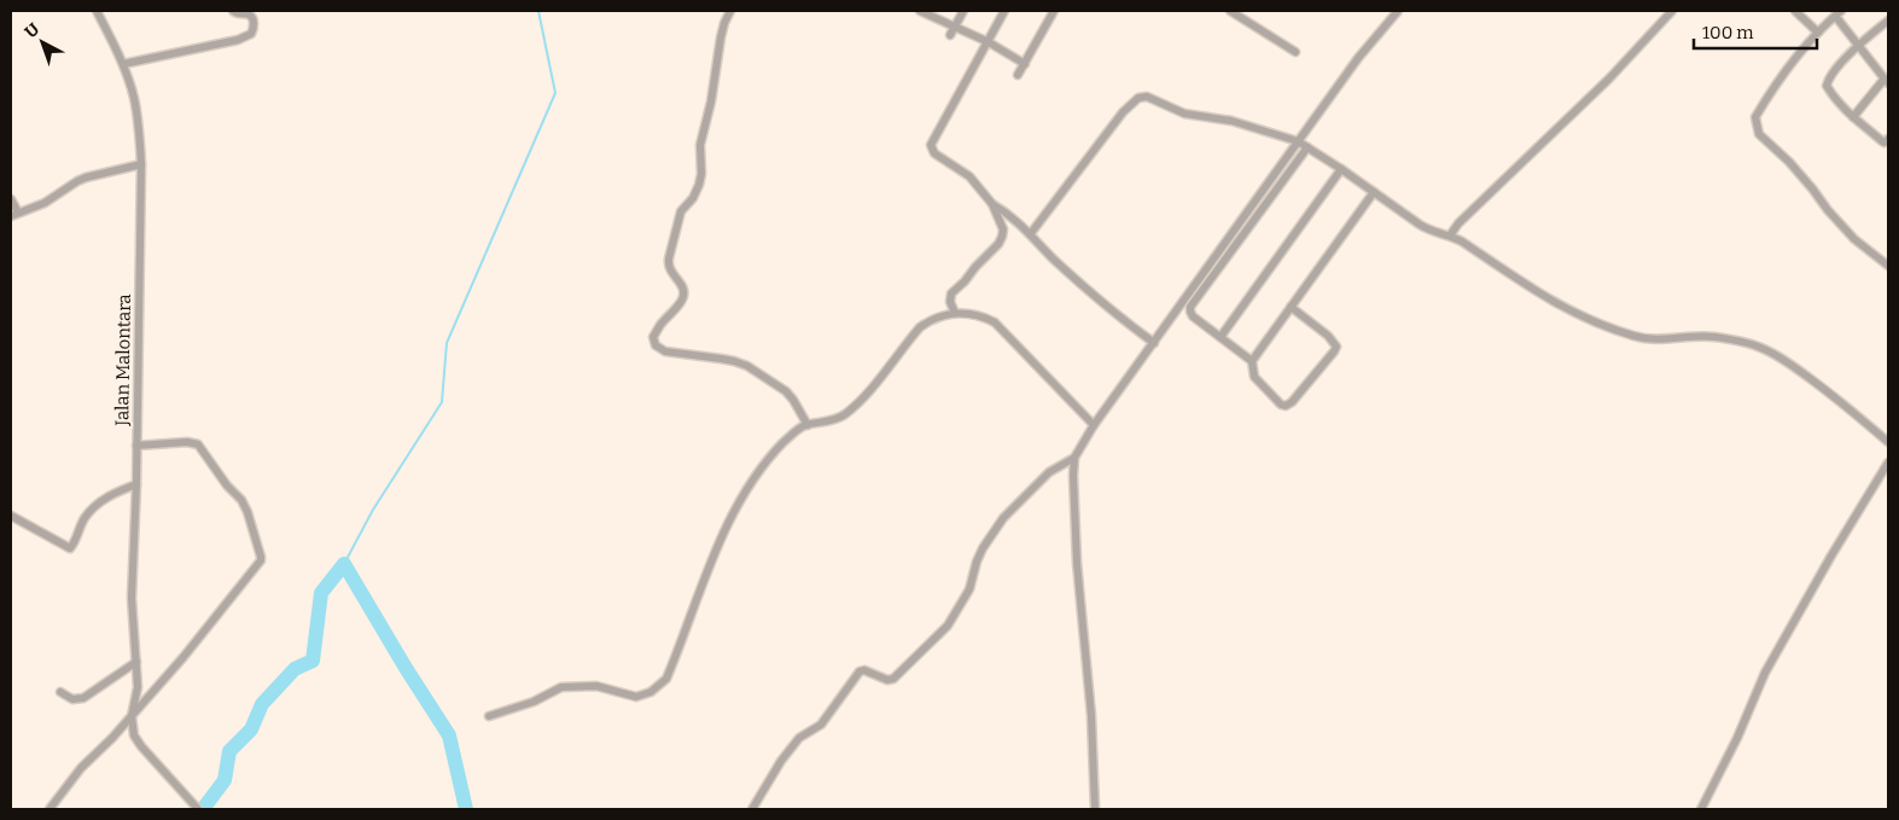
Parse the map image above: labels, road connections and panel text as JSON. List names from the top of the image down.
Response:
{
  "streets": {
    "street": ["Jalan Malontara"]
  },
  "scale_bar": "100 m",
  "north": "top left"
}
